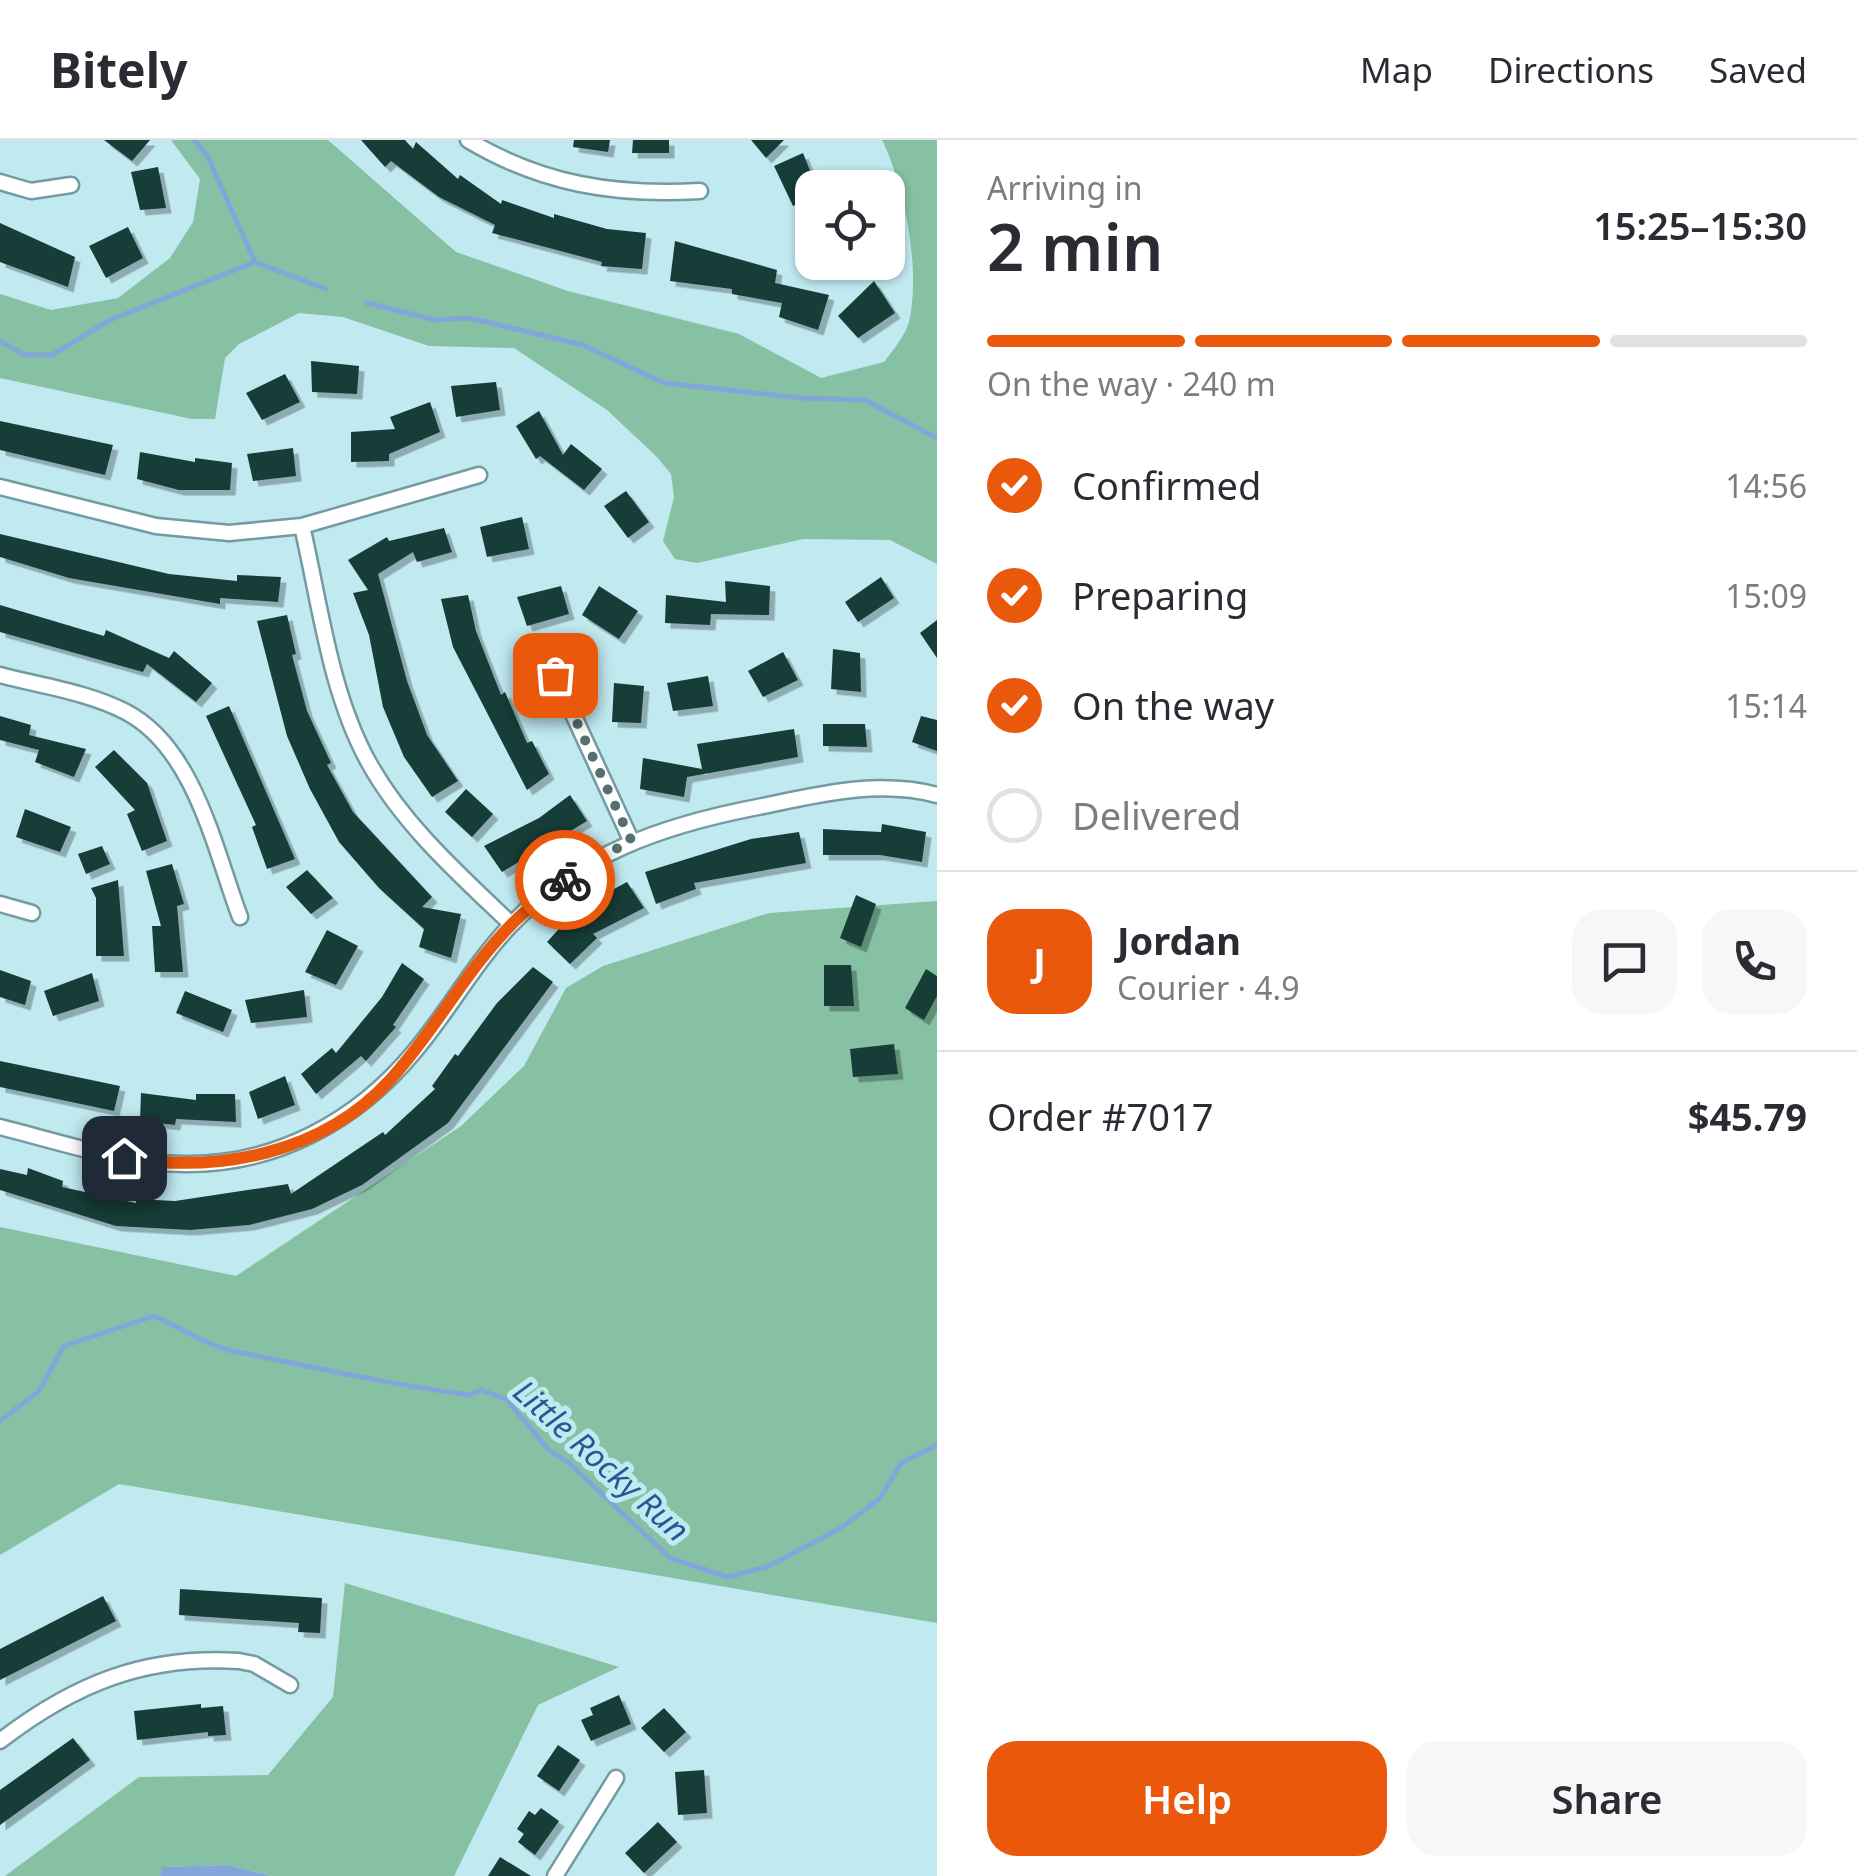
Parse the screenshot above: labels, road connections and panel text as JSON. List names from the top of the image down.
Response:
{
  "water": ["Little Rocky Run"],
  "page": {
    "header": "Bitely",
    "nav": ["Map", "Directions", "Saved"],
    "heading": ["2 min", "Arriving in", "15:25–15:30"],
    "panel": [
      "Jordan",
      "Courier · 4.9",
      "Order #7017",
      "$45.79"
    ],
    "bar": "On the way · 240 m",
    "list": [
      ["Confirmed", "14:56"],
      ["Preparing", "15:09"],
      ["On the way", "15:14"],
      "Delivered"
    ],
    "round": "J",
    "buttons": ["Help", "Share"]
  }
}
